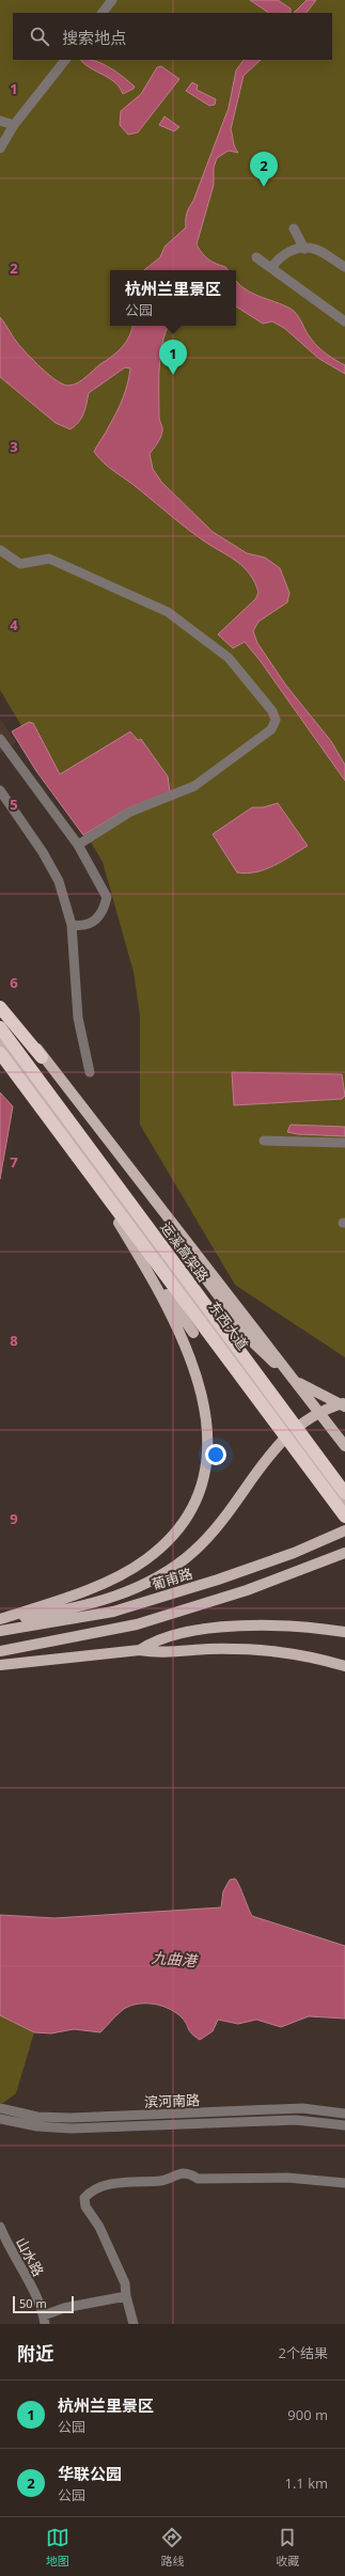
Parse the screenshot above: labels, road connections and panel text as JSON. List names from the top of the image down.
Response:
{
  "streets": {
    "highway": ["运溪高架路"],
    "main road": ["东西大道", "葡甫路"],
    "street": ["滨河南路", "山水路"]
  },
  "water": ["九曲港"],
  "scale_bar": "50 m",
  "page": {
    "search": "搜索地点",
    "pins": ["2", "1"],
    "popup": ["杭州兰里景区", "公园"],
    "scale": "50 m",
    "heading": ["附近", "2个结果"],
    "list": [
      {
        "mark": "1",
        "name": "杭州兰里景区",
        "note": "公园",
        "value": "900 m"
      },
      {
        "mark": "2",
        "name": "华联公园",
        "note": "公园",
        "value": "1.1 km"
      }
    ],
    "nav": ["地图", "路线", "收藏"]
  },
  "grid": {
    "rows": [
      "1",
      "2",
      "3",
      "4",
      "5",
      "6",
      "7",
      "8",
      "9"
    ]
  }
}
